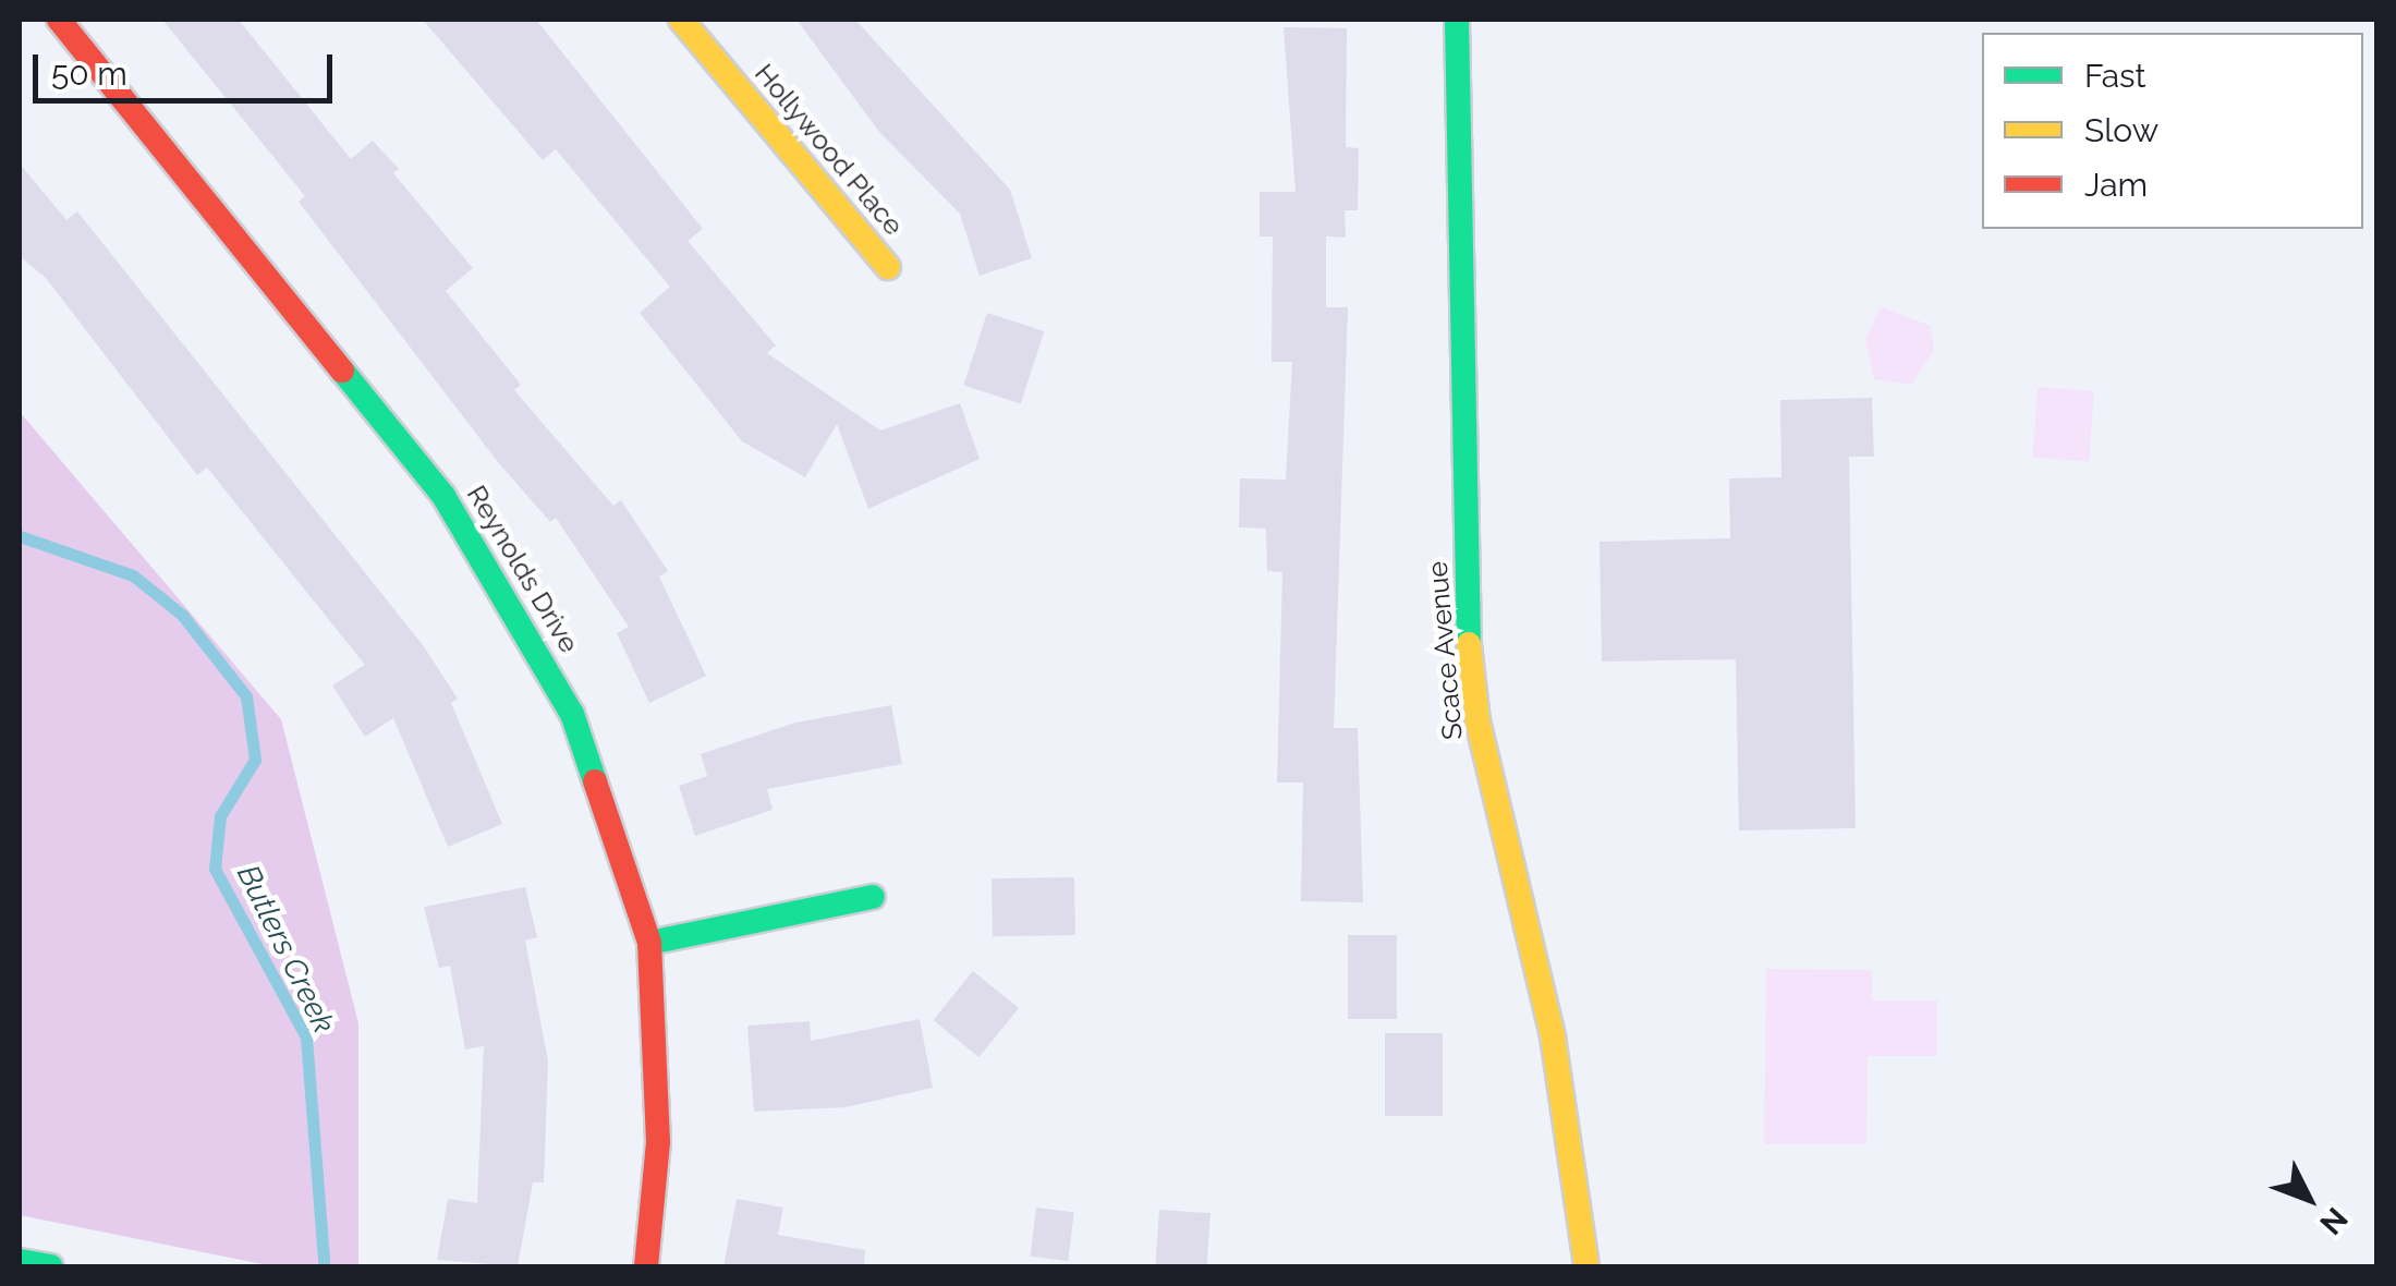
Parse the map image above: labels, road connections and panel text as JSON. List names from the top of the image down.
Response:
{
  "streets": {
    "street": ["Hollywood Place", "Reynolds Drive", "Scace Avenue"]
  },
  "water": ["Butlers Creek"],
  "legend": ["Fast", "Slow", "Jam"],
  "scale_bar": "50 m",
  "north": "bottom right"
}
